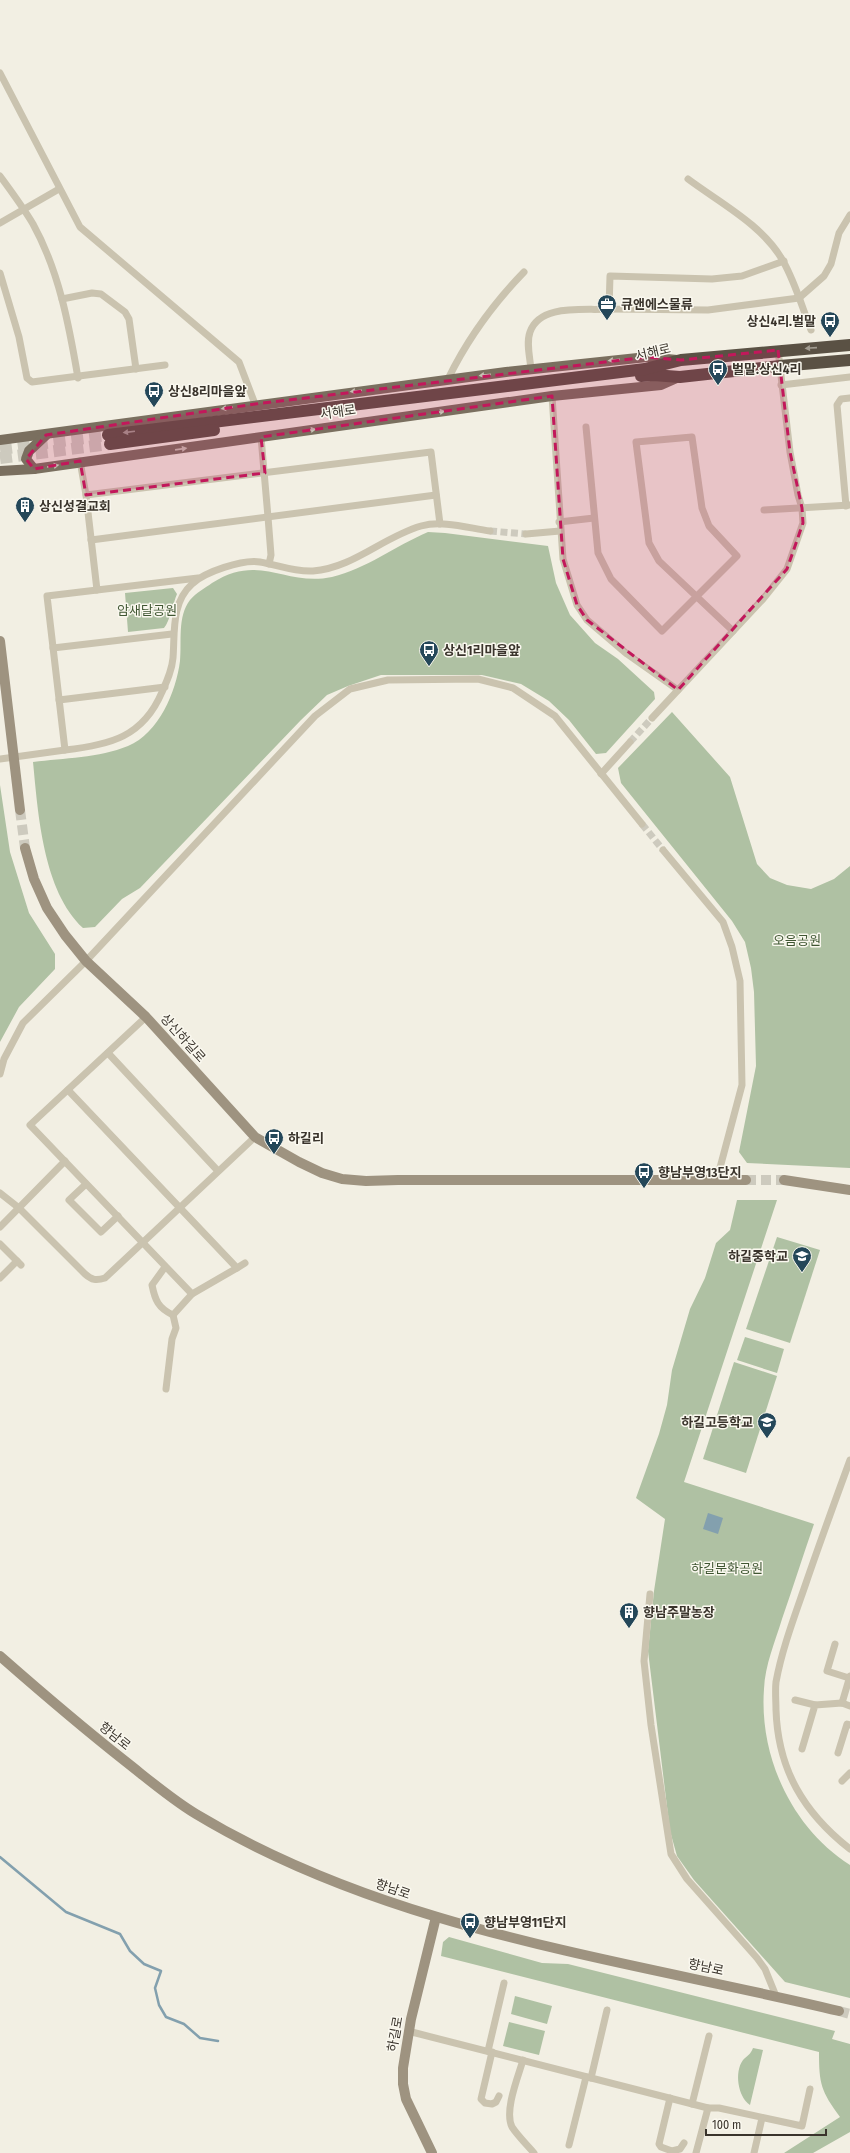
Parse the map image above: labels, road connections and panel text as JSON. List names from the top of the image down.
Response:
{
  "streets": {
    "highway": ["서해로"],
    "street": ["상신하길로", "향남로", "하길로"]
  },
  "crossings": [
    ["향남로", "하길로"]
  ],
  "parks": ["암새달공원", "오음공원", "하길문화공원"],
  "places": {
    "office": ["큐앤에스물류"],
    "bus stop": [
      "상신4리.벌말",
      "벌말.상신4리",
      "상신8리마을앞",
      "상신1리마을앞",
      "하길리",
      "향남부영13단지",
      "향남부영11단지"
    ],
    "building": ["상신성결교회", "향남주말농장"],
    "school or university": ["하길중학교", "하길고등학교"]
  },
  "scale_bar": "100 m"
}
